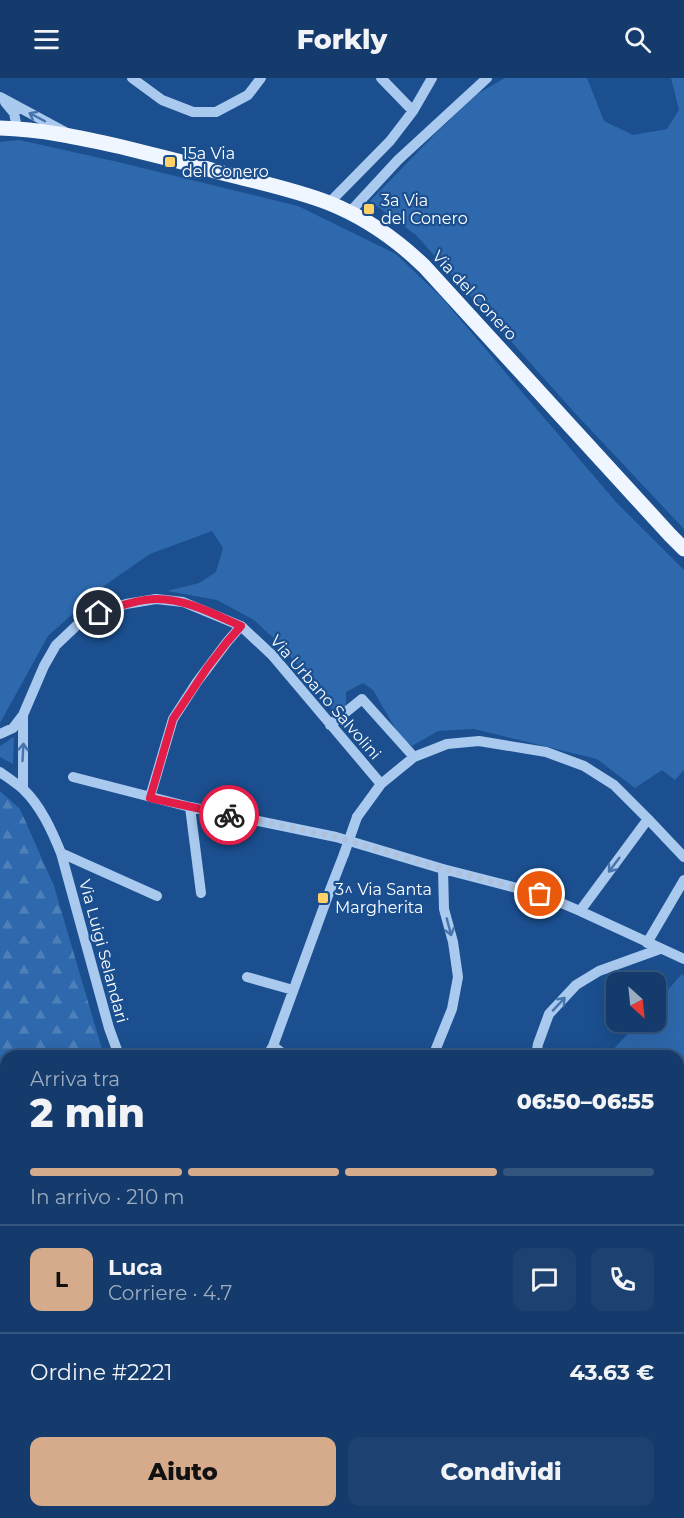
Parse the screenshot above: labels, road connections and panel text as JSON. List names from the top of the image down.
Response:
{
  "streets": {
    "main road": ["Via del Conero"],
    "street": ["Via Urbano Salvolini", "Via Luigi Selandari"]
  },
  "crossings": [
    ["Via Urbano Salvolini", "Via Luigi Selandari"]
  ],
  "places": {
    "transit": ["15a Via del Conero", "3a Via del Conero", "3^ Via Santa Margherita"]
  },
  "north": "bottom right",
  "page": {
    "header": "Forkly",
    "heading": ["2 min", "Arriva tra", "06:50–06:55"],
    "panel": [
      "Luca",
      "Corriere · 4.7",
      "Ordine #2221",
      "43.63 €"
    ],
    "bar": "In arrivo · 210 m",
    "round": "L",
    "buttons": ["Aiuto", "Condividi"]
  }
}
